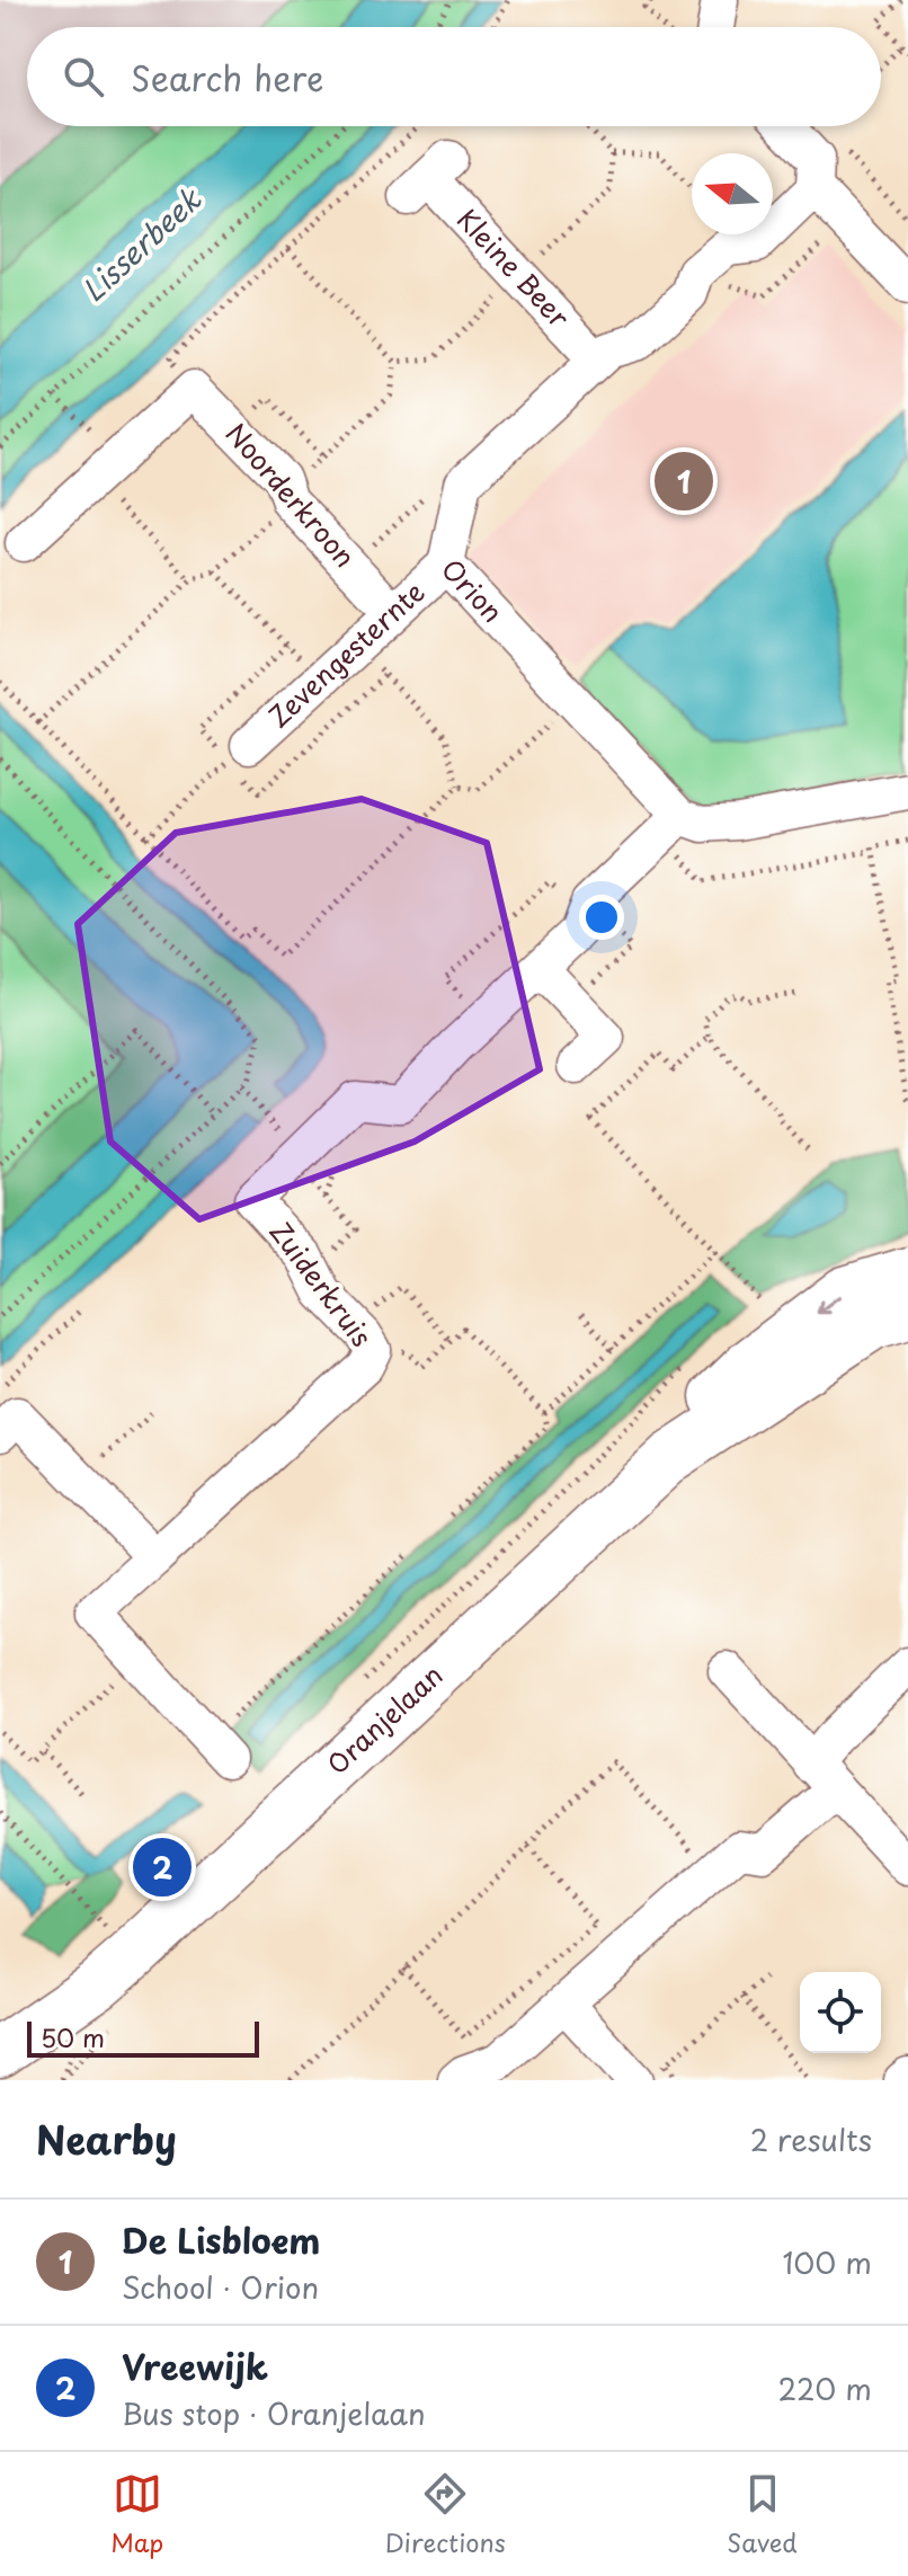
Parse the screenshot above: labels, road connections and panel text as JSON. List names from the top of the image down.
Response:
{
  "streets": {
    "main road": ["Oranjelaan"],
    "street": [
      "Kleine Beer",
      "Noorderkroon",
      "Orion",
      "Zevengesternte",
      "Zuiderkruis"
    ]
  },
  "crossings": [
    ["Noorderkroon", "Zevengesternte"],
    ["Orion", "Zevengesternte"],
    ["Orion", "Zuiderkruis"]
  ],
  "water": ["Lisserbeek"],
  "scale_bar": "50 m",
  "north": "left",
  "page": {
    "search": "Search here",
    "pins": ["1", "2"],
    "scale": "50 m",
    "heading": ["Nearby", "2 results"],
    "list": [
      {
        "mark": "1",
        "name": "De Lisbloem",
        "note": "School · Orion",
        "value": "100 m"
      },
      {
        "mark": "2",
        "name": "Vreewijk",
        "note": "Bus stop · Oranjelaan",
        "value": "220 m"
      }
    ],
    "nav": ["Map", "Directions", "Saved"]
  }
}
